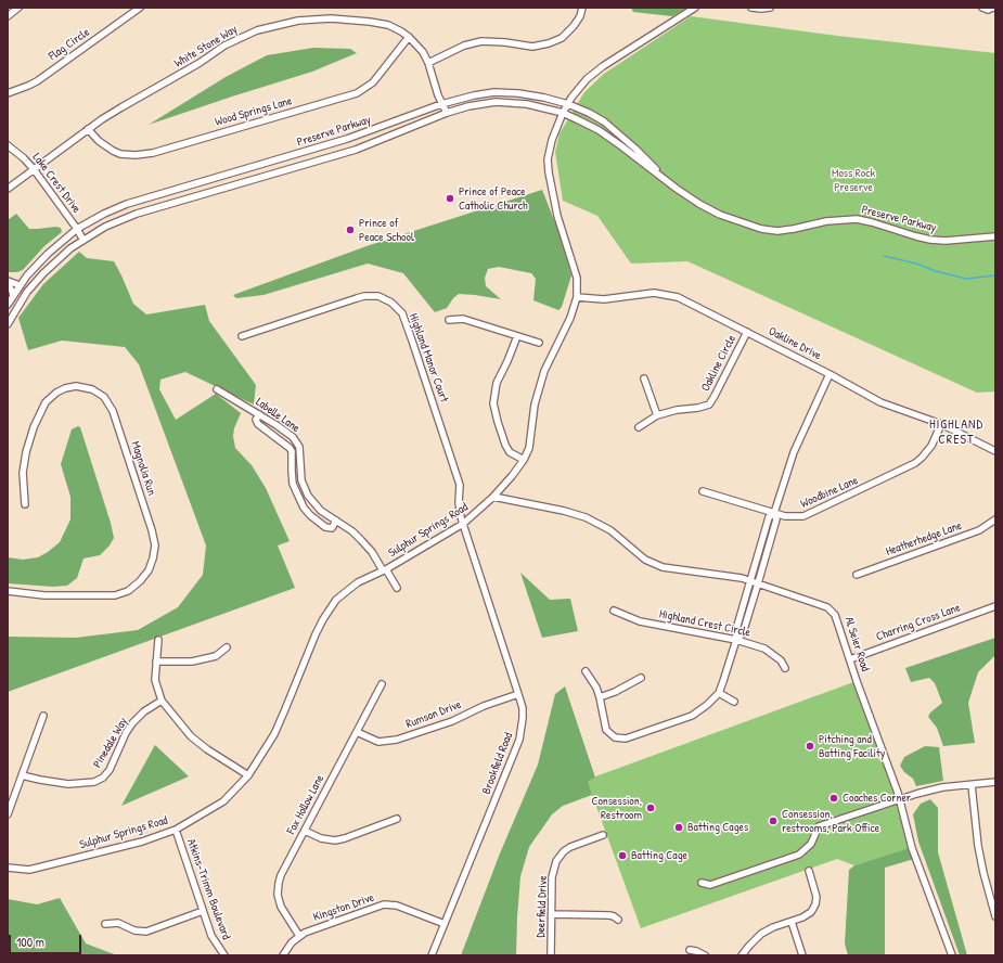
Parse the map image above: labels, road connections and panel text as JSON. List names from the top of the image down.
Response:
{
  "streets": {
    "street": [
      "Flag Circle",
      "White Stone Way",
      "Wood Springs Lane",
      "Preserve Parkway",
      "Lake Crest Drive",
      "Oakline Drive",
      "Highland Manor Court",
      "Oakline Circle",
      "Labelle Lane",
      "Magnolia Run",
      "Woodbine Lane",
      "Sulphur Springs Road",
      "Heatherhedge Lane",
      "Charring Cross Lane",
      "Highland Crest Circle",
      "Al Seier Road",
      "Rumson Drive",
      "Pinedale Way",
      "Brookfield Road",
      "Fox Hollow Lane",
      "Atkins-Trimm Boulevard",
      "Deerfield Drive",
      "Kingston Drive"
    ]
  },
  "crossings": [
    ["White Stone Way", "Wood Springs Lane"],
    ["White Stone Way", "Preserve Parkway"],
    ["White Stone Way", "Lake Crest Drive"],
    ["Preserve Parkway", "Lake Crest Drive"],
    ["Preserve Parkway", "Sulphur Springs Road"],
    ["Oakline Drive", "Oakline Circle"],
    ["Oakline Drive", "Woodbine Lane"],
    ["Oakline Drive", "Sulphur Springs Road"],
    ["Highland Manor Court", "Sulphur Springs Road"],
    ["Highland Manor Court", "Brookfield Road"],
    ["Labelle Lane", "Sulphur Springs Road"],
    ["Sulphur Springs Road", "Al Seier Road"],
    ["Sulphur Springs Road", "Brookfield Road"],
    ["Sulphur Springs Road", "Atkins-Trimm Boulevard"],
    ["Charring Cross Lane", "Al Seier Road"],
    ["Rumson Drive", "Brookfield Road"],
    ["Rumson Drive", "Fox Hollow Lane"],
    ["Brookfield Road", "Kingston Drive"],
    ["Fox Hollow Lane", "Kingston Drive"]
  ],
  "districts": ["HIGHLAND CREST"],
  "parks": ["Moss Rock Preserve"],
  "places": [
    "Prince of Peace Catholic Church",
    "Prince of Peace School",
    "Pitching and Batting Facility",
    "Coaches Corner",
    "Consession, Restroom",
    "Consession, restrooms, Park Office",
    "Batting Cages",
    "Batting Cage"
  ],
  "scale_bar": "100 m"
}
